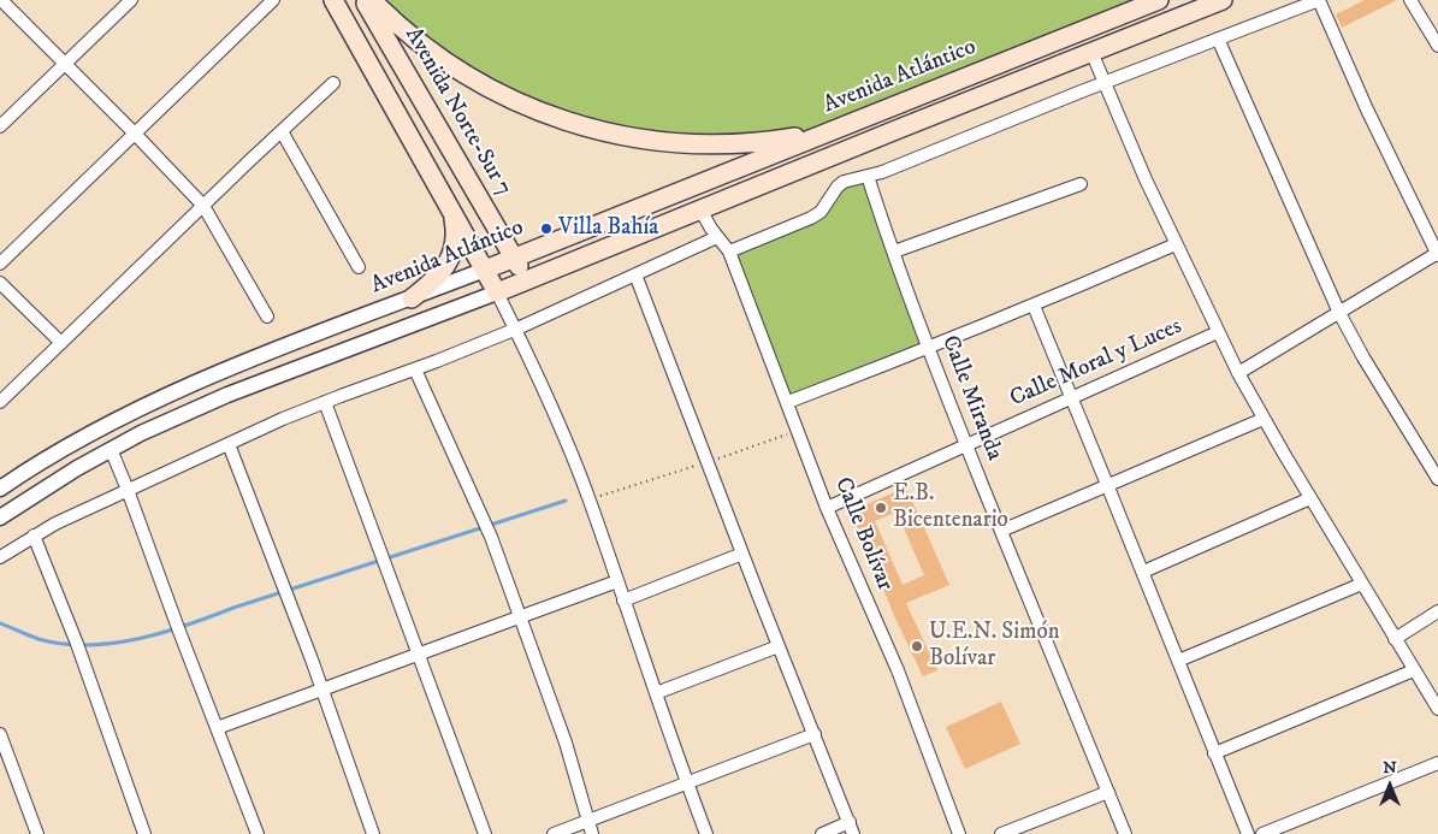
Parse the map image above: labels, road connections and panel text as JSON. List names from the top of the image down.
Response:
{
  "streets": {
    "main road": ["Avenida Atlántico", "Avenida Norte-Sur 7"],
    "street": ["Calle Moral y Luces", "Calle Miranda", "Calle Bolívar"]
  },
  "crossings": [
    ["Avenida Atlántico", "Avenida Norte-Sur 7"],
    ["Avenida Atlántico", "Calle Bolívar"],
    ["Calle Moral y Luces", "Calle Miranda"],
    ["Calle Moral y Luces", "Calle Bolívar"]
  ],
  "places": ["Villa Bahía", "E.B. Bicentenario", "U.E.N. Simón Bolívar"],
  "north": "top"
}
